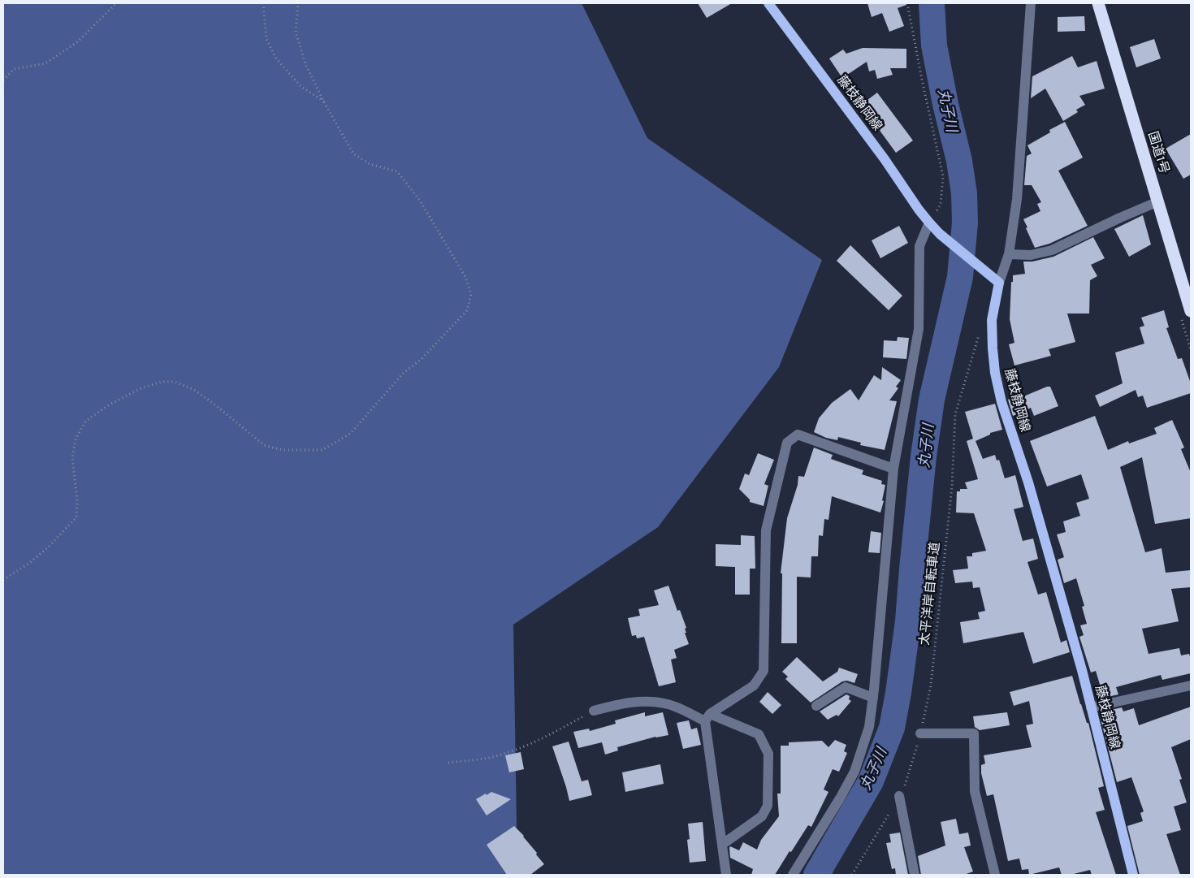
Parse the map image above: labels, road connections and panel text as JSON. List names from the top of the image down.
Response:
{
  "streets": {
    "highway": ["国道1号"],
    "main road": ["藤枝静岡線"],
    "path": ["太平洋岸自転車道"]
  },
  "water": ["丸子川"]
}
